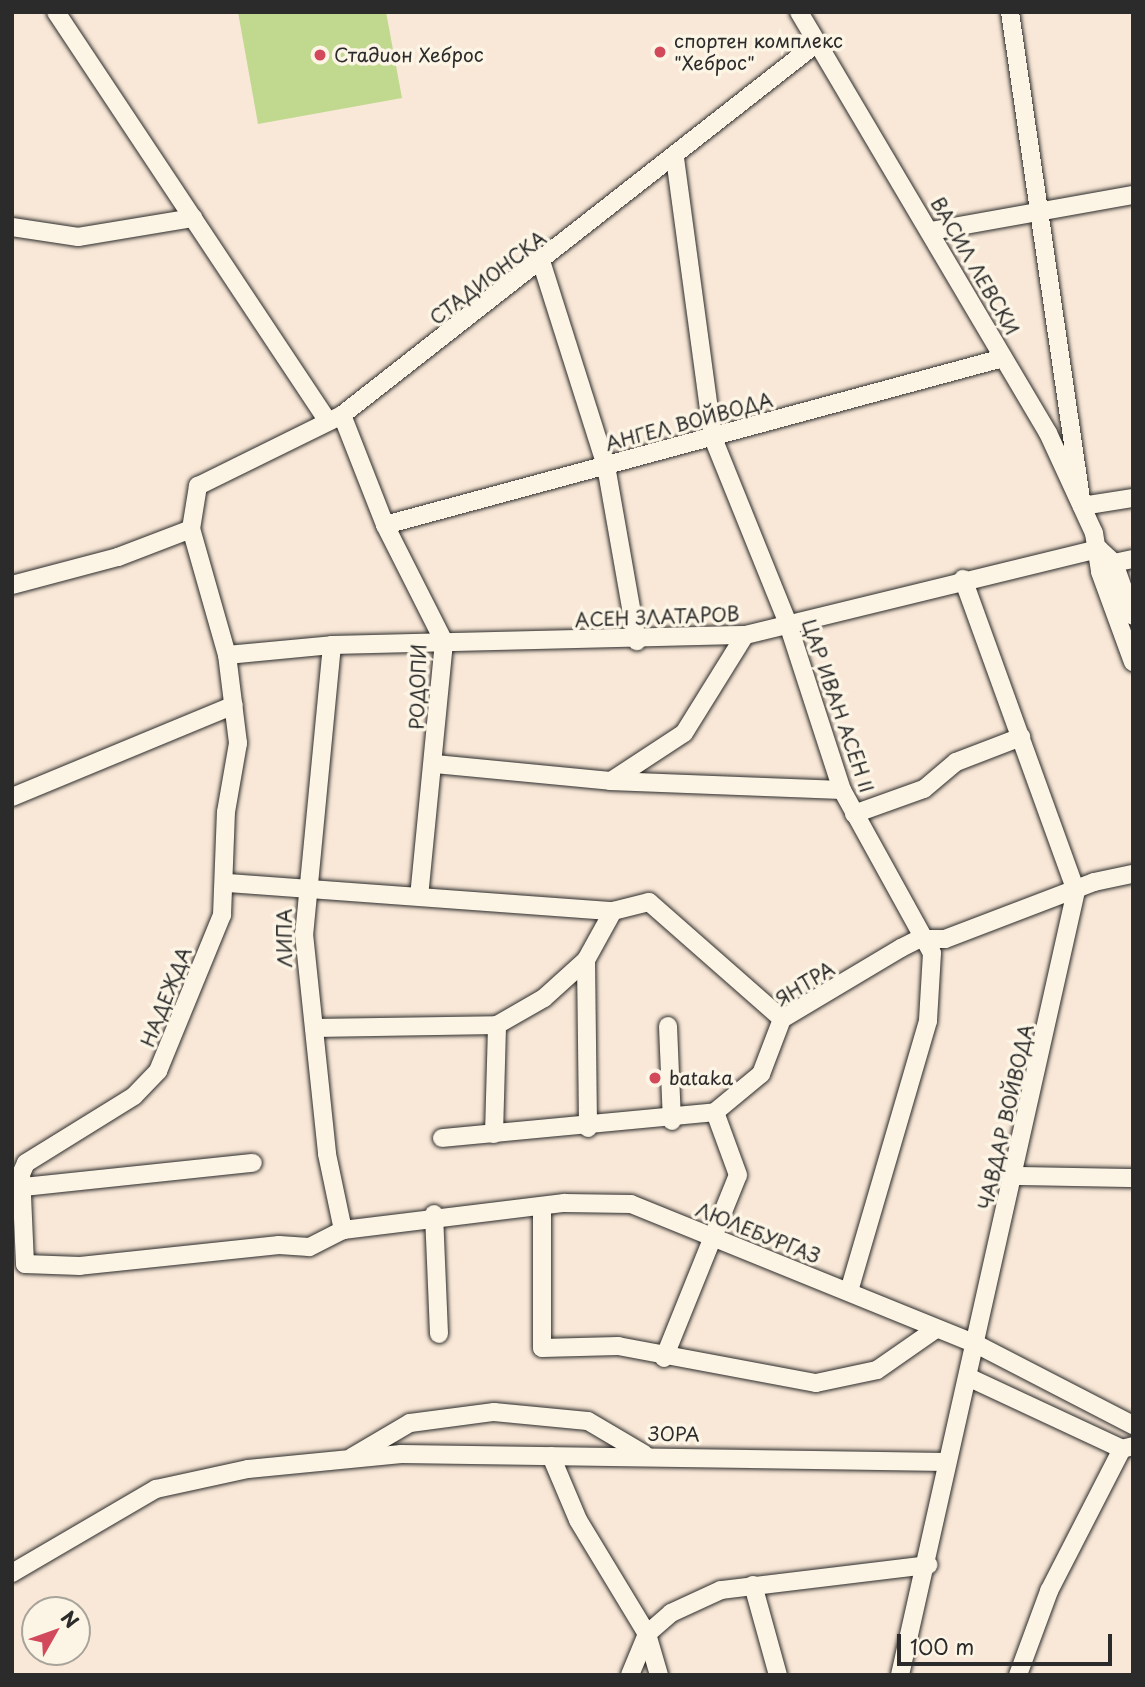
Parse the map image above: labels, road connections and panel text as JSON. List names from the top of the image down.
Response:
{
  "streets": {
    "street": [
      "ВАСИЛ ЛЕВСКИ",
      "СТАДИОНСКА",
      "АНГЕЛ ВОЙВОДА",
      "АСЕН ЗЛАТАРОВ",
      "РОДОПИ",
      "ЦАР ИВАН АСЕН II",
      "ЛИПА",
      "ЯНТРА",
      "НАДЕЖДА",
      "ЧАВДАР ВОЙВОДА",
      "ЛЮЛЕБУРГАЗ",
      "ЗОРА"
    ]
  },
  "crossings": [
    ["ВАСИЛ ЛЕВСКИ", "СТАДИОНСКА"],
    ["ВАСИЛ ЛЕВСКИ", "АНГЕЛ ВОЙВОДА"],
    ["ВАСИЛ ЛЕВСКИ", "АСЕН ЗЛАТАРОВ"],
    ["СТАДИОНСКА", "РОДОПИ"],
    ["СТАДИОНСКА", "ЦАР ИВАН АСЕН II"],
    ["СТАДИОНСКА", "НАДЕЖДА"],
    ["АНГЕЛ ВОЙВОДА", "РОДОПИ"],
    ["АНГЕЛ ВОЙВОДА", "ЦАР ИВАН АСЕН II"],
    ["АСЕН ЗЛАТАРОВ", "РОДОПИ"],
    ["АСЕН ЗЛАТАРОВ", "ЦАР ИВАН АСЕН II"],
    ["АСЕН ЗЛАТАРОВ", "ЛИПА"],
    ["АСЕН ЗЛАТАРОВ", "НАДЕЖДА"],
    ["ЦАР ИВАН АСЕН II", "ЯНТРА"],
    ["ЦАР ИВАН АСЕН II", "ЛЮЛЕБУРГАЗ"],
    ["ЛИПА", "НАДЕЖДА"],
    ["ЛИПА", "ЛЮЛЕБУРГАЗ"],
    ["ЯНТРА", "ЧАВДАР ВОЙВОДА"],
    ["НАДЕЖДА", "ЛЮЛЕБУРГАЗ"],
    ["ЧАВДАР ВОЙВОДА", "ЛЮЛЕБУРГАЗ"],
    ["ЧАВДАР ВОЙВОДА", "ЗОРА"]
  ],
  "places": ["спортен комплекс \"Хеброс\"", "Стадион Хеброс", "bataka"],
  "scale_bar": "100 m",
  "north": "top right"
}
